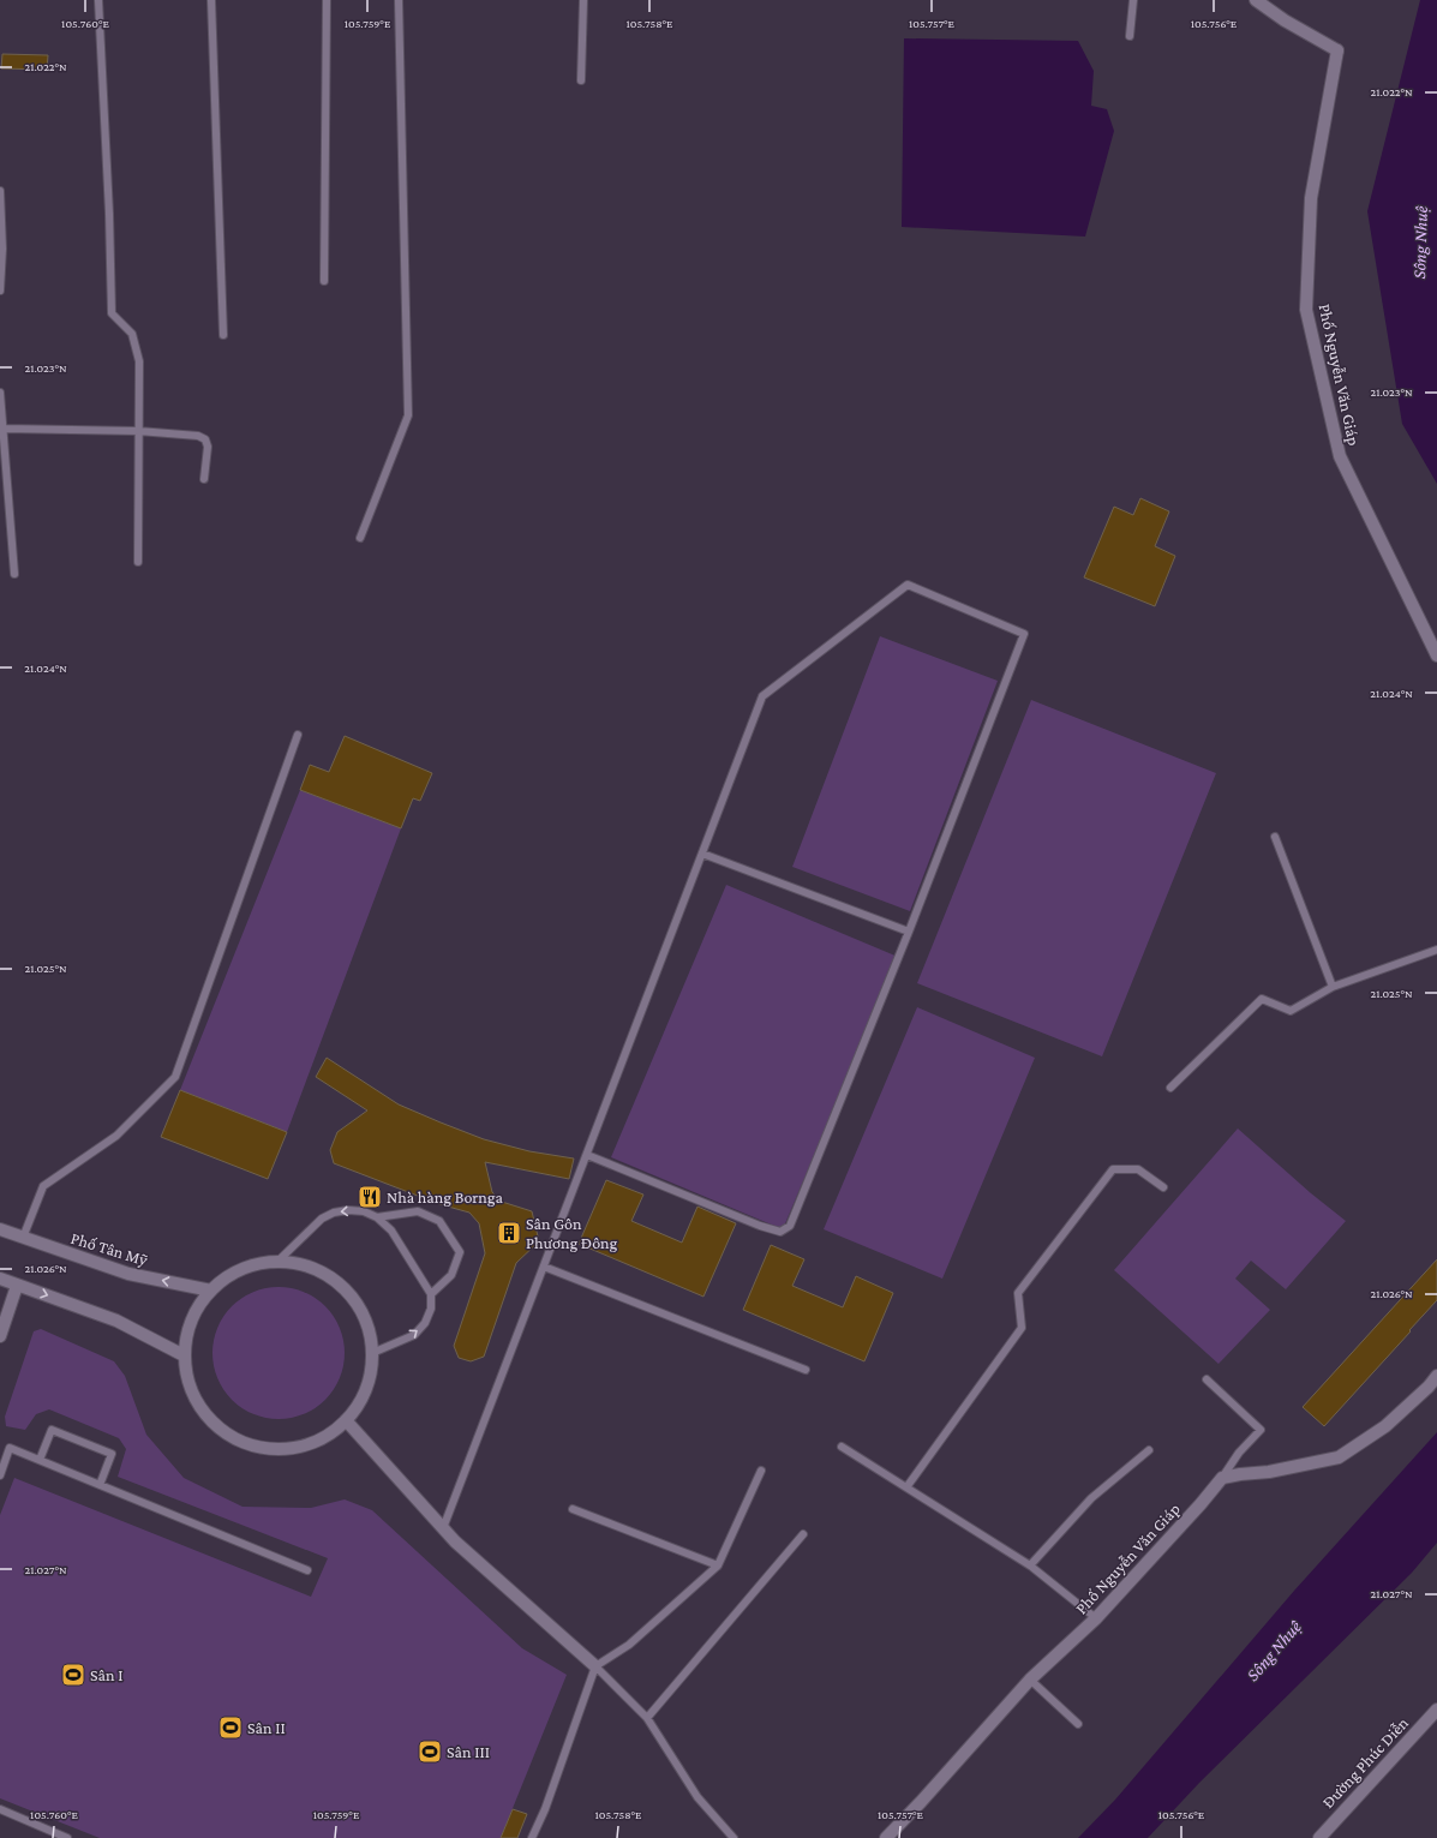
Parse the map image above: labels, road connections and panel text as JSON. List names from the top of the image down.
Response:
{
  "streets": {
    "street": ["Phố Nguyễn Văn Giáp", "Phố Tân Mỹ", "Đường Phúc Diễn"]
  },
  "water": ["Sông Nhuệ"],
  "places": {
    "restaurant": ["Nhà hàng Bornga"],
    "building": ["Sân Gôn Phương Đông"],
    "sports": ["Sân I", "Sân II", "Sân III"]
  },
  "coordinates": [
    "105.760°E",
    "105.759°E",
    "105.758°E",
    "105.757°E",
    "105.756°E",
    "21.022°N",
    "21.023°N",
    "21.024°N",
    "21.025°N",
    "21.026°N",
    "21.027°N"
  ]
}
